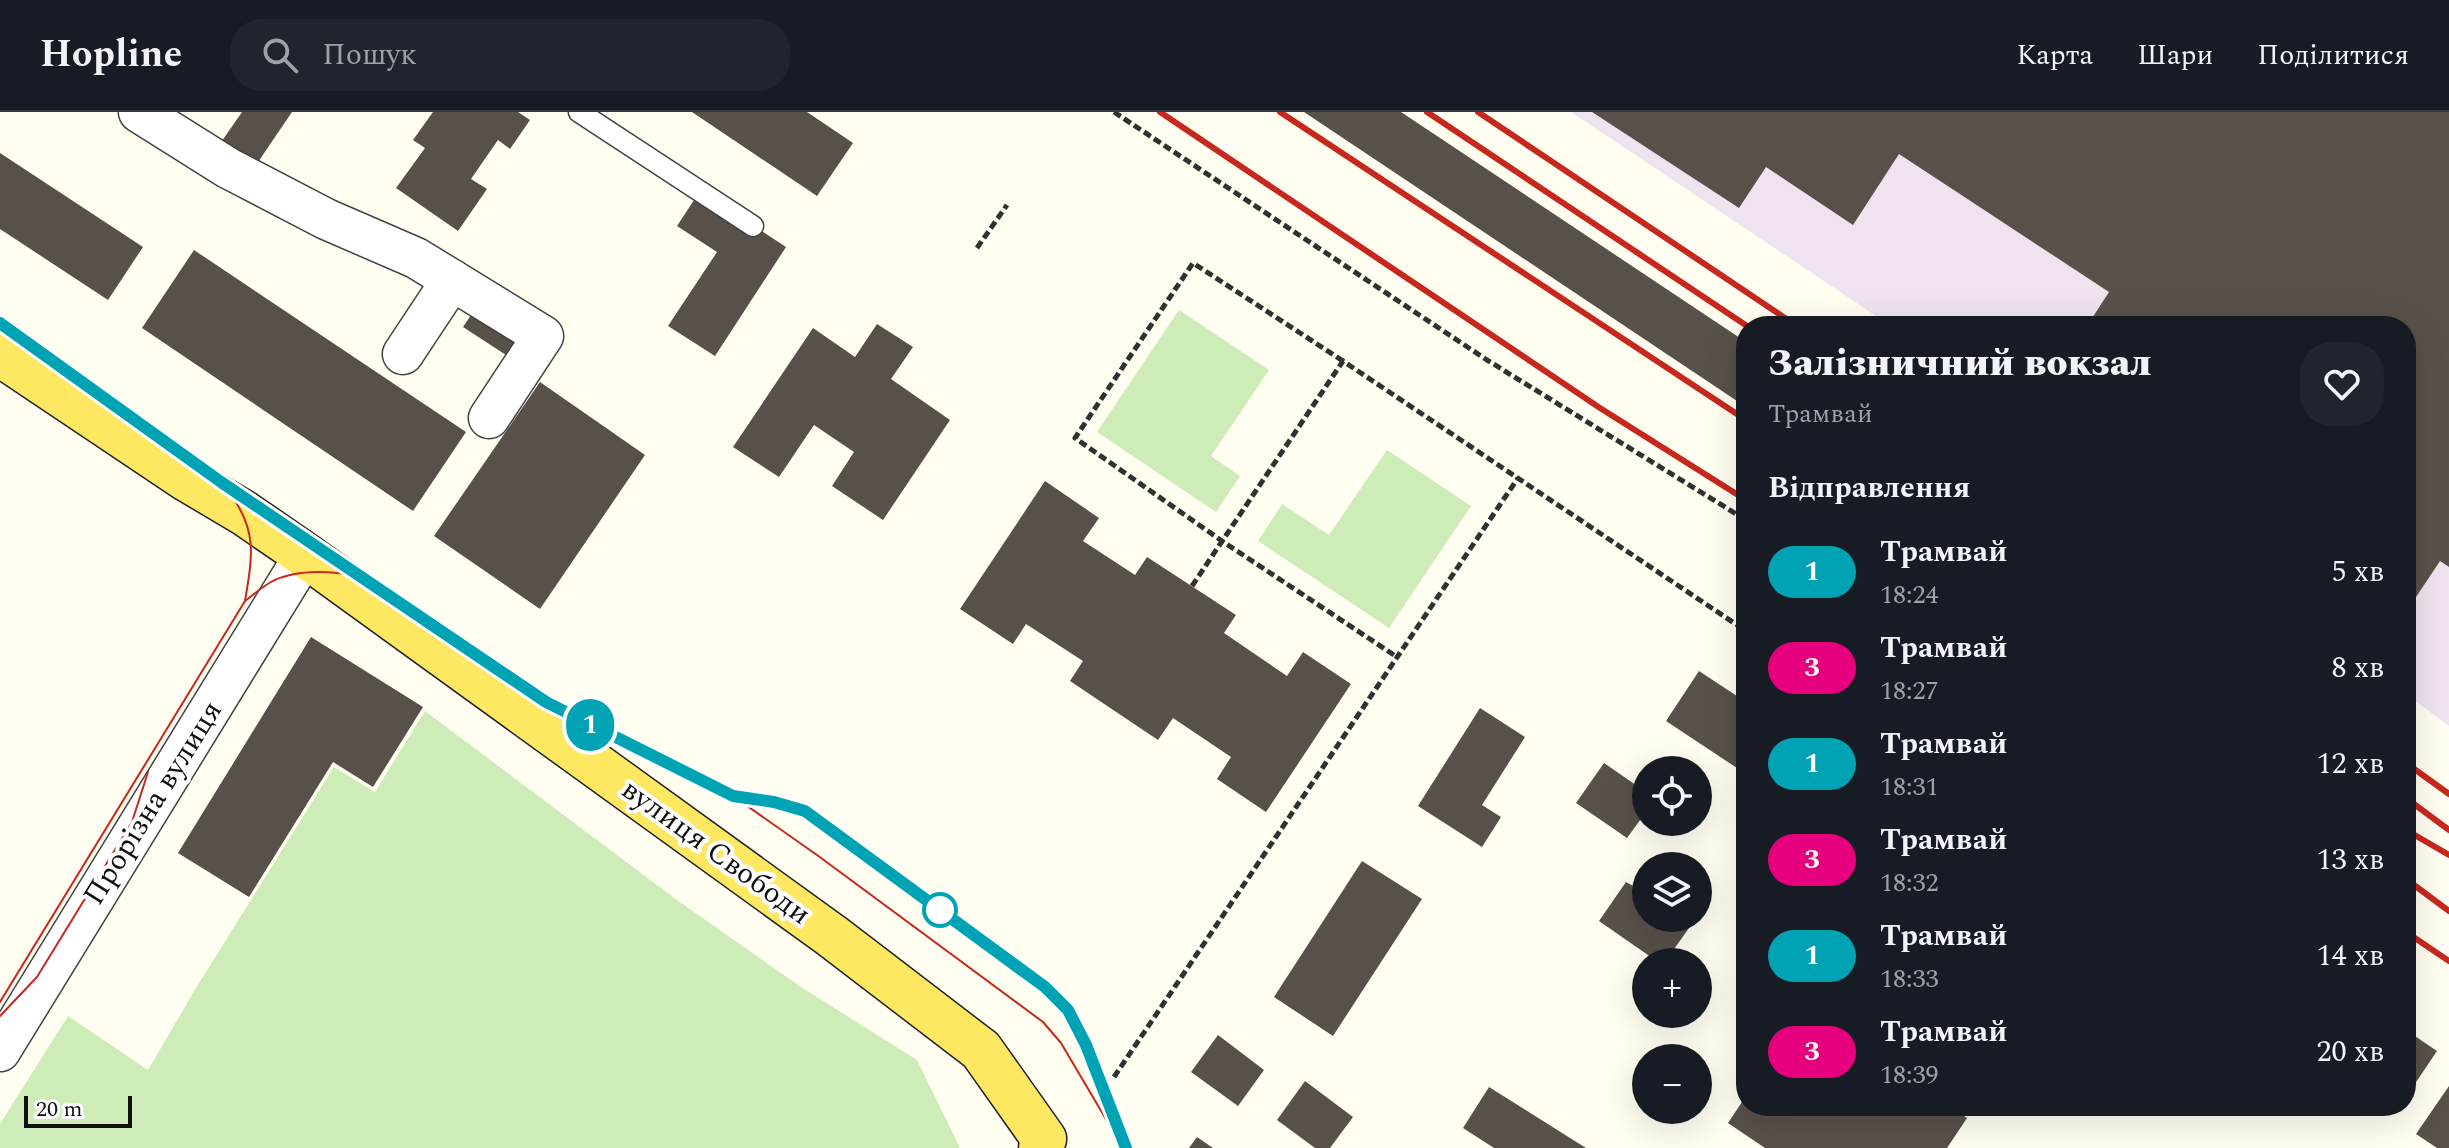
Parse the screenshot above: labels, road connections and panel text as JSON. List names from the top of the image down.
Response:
{
  "streets": {
    "main road": ["вулиця Свободи"],
    "street": ["Прорізна вулиця"]
  },
  "crossings": [
    ["Прорізна вулиця", "вулиця Свободи"]
  ],
  "lines": ["tram line 1"],
  "scale_bar": "20 m",
  "page": {
    "header": "Hopline",
    "search": "Пошук",
    "nav": ["Карта", "Шари", "Поділитися"],
    "on_map": "1",
    "heading": [
      ["Залізничний вокзал", "Трамвай"],
      "Відправлення"
    ],
    "list": [
      {
        "mark": "1",
        "name": "Трамвай",
        "note": "18:24",
        "value": "5 хв"
      },
      {
        "mark": "3",
        "name": "Трамвай",
        "note": "18:27",
        "value": "8 хв"
      },
      {
        "mark": "1",
        "name": "Трамвай",
        "note": "18:31",
        "value": "12 хв"
      },
      {
        "mark": "3",
        "name": "Трамвай",
        "note": "18:32",
        "value": "13 хв"
      },
      {
        "mark": "1",
        "name": "Трамвай",
        "note": "18:33",
        "value": "14 хв"
      },
      {
        "mark": "3",
        "name": "Трамвай",
        "note": "18:39",
        "value": "20 хв"
      }
    ],
    "map_buttons": ["+", "−"],
    "scale": "20 m"
  }
}
